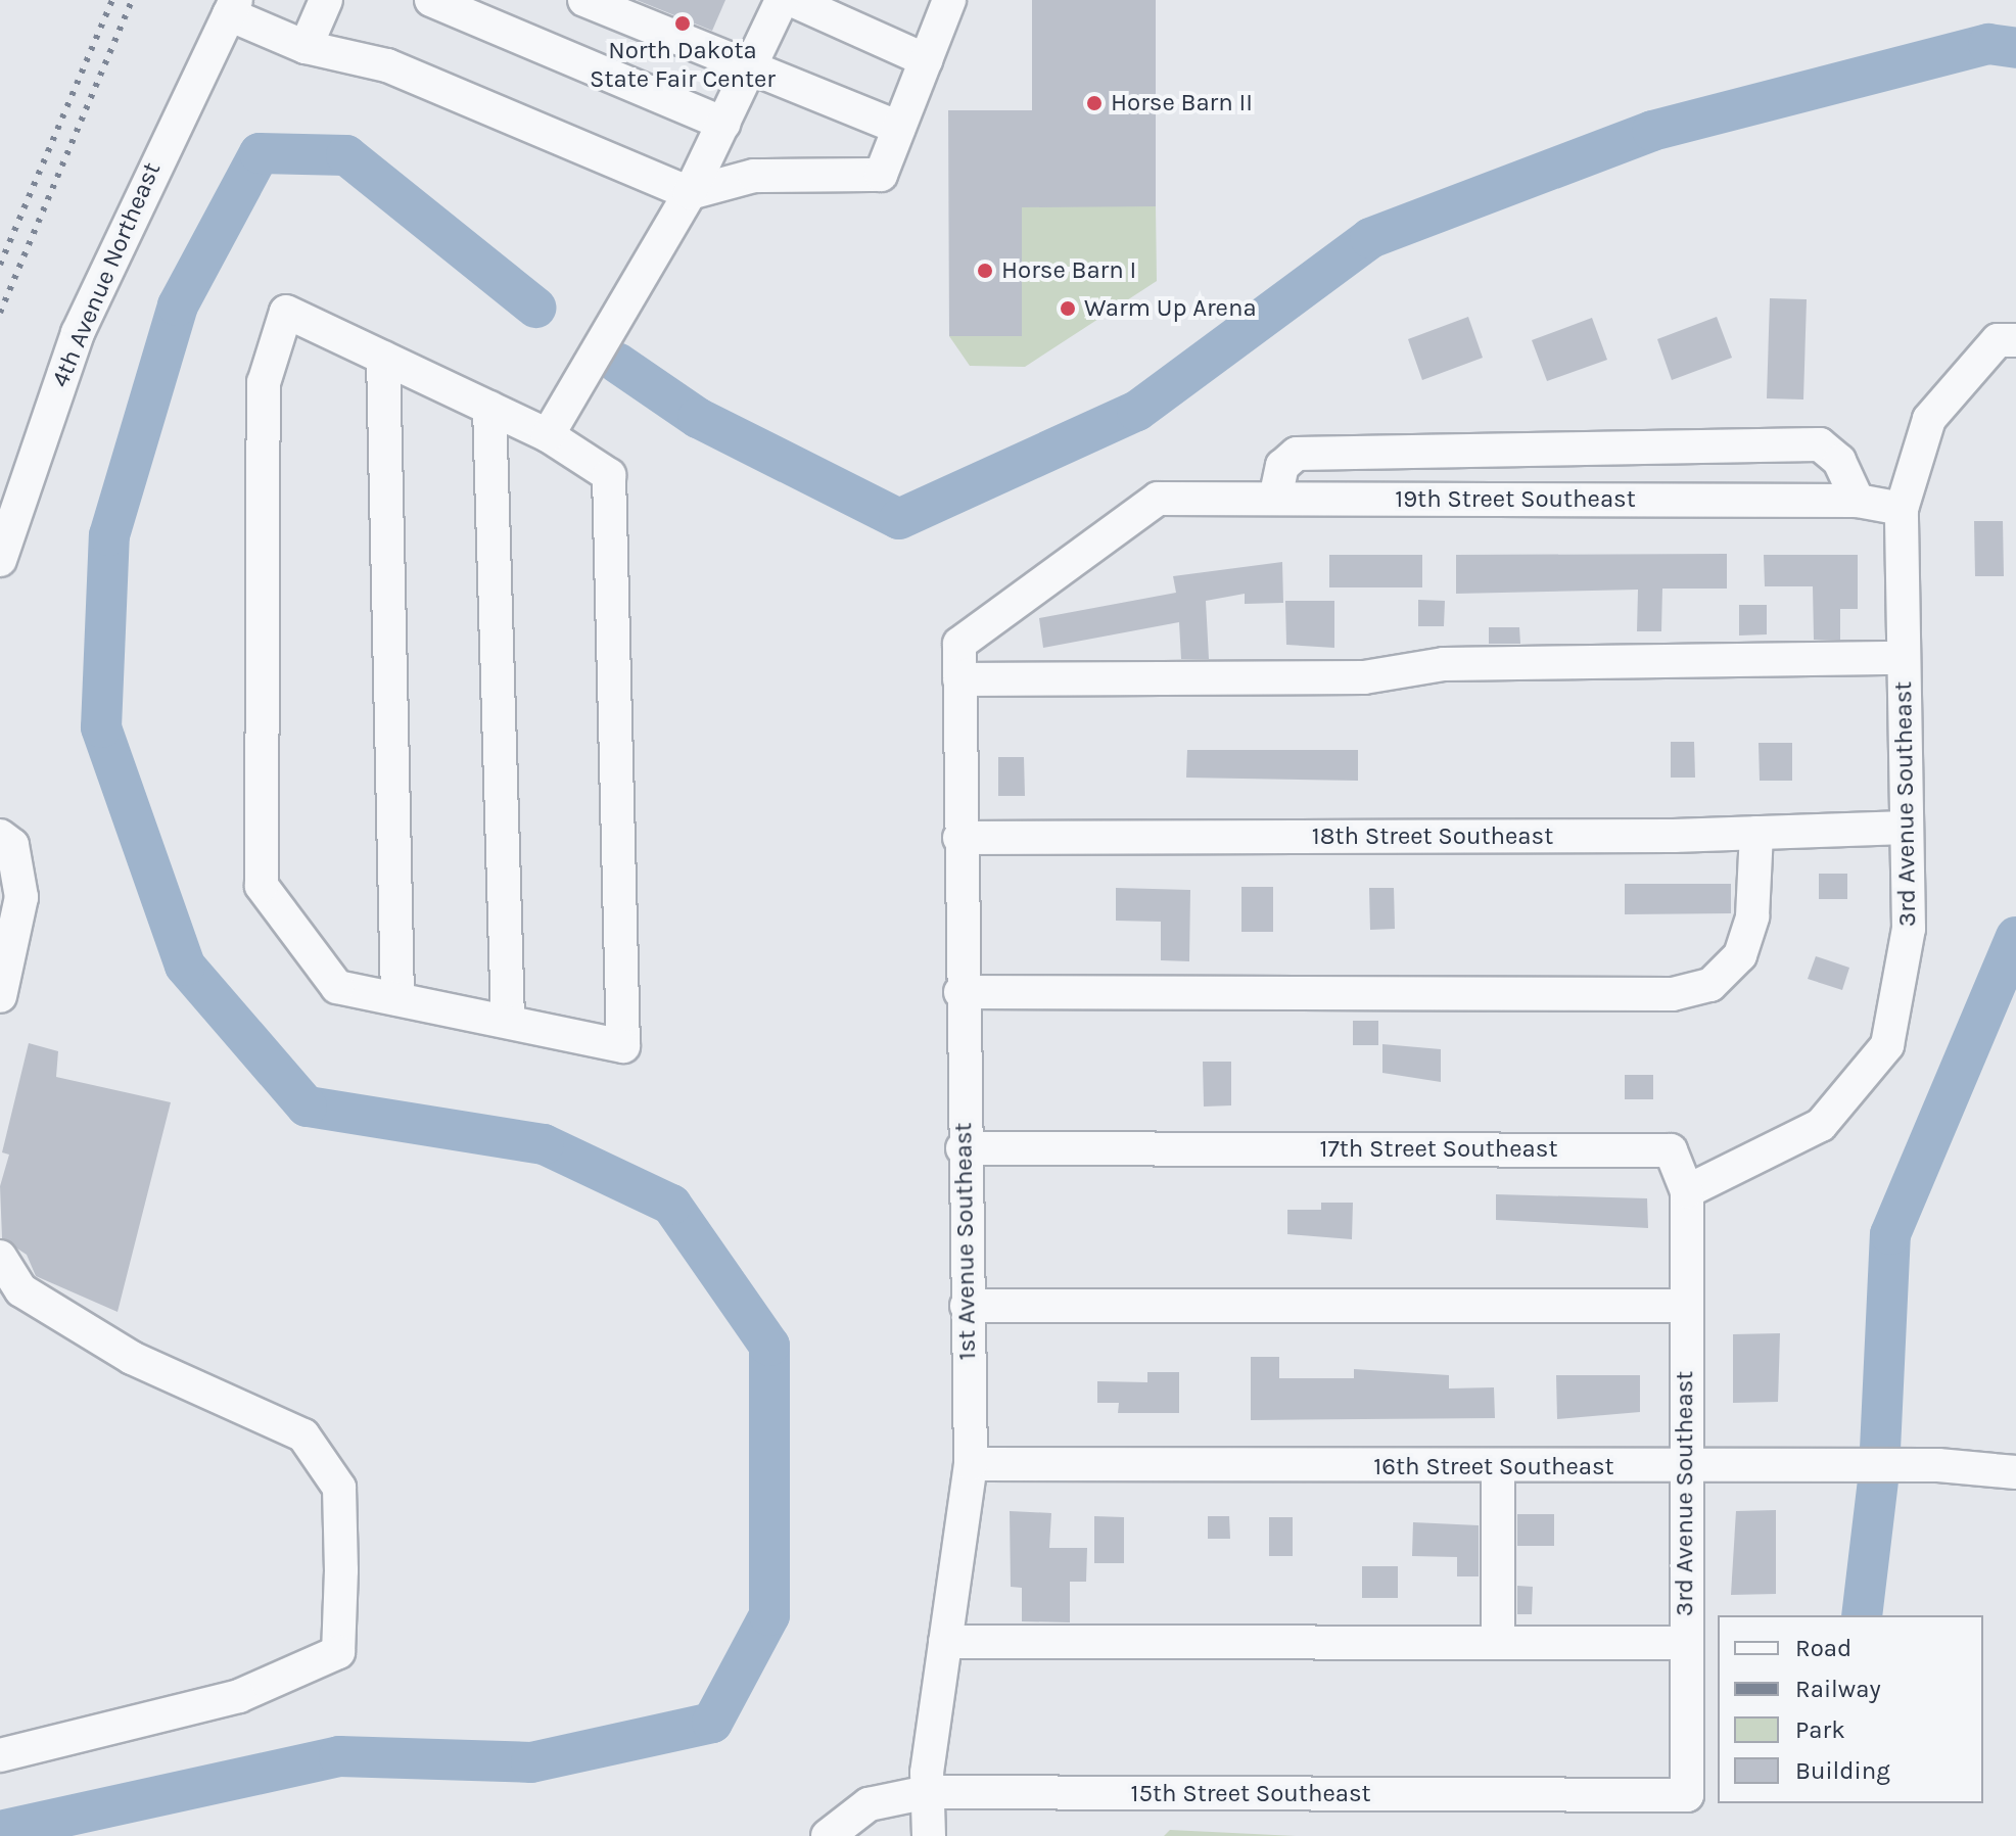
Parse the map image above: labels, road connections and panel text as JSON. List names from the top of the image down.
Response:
{
  "streets": {
    "street": [
      "4th Avenue Northeast",
      "19th Street Southeast",
      "3rd Avenue Southeast",
      "18th Street Southeast",
      "17th Street Southeast",
      "1st Avenue Southeast",
      "16th Street Southeast",
      "15th Street Southeast"
    ]
  },
  "crossings": [
    ["19th Street Southeast", "3rd Avenue Southeast"],
    ["19th Street Southeast", "1st Avenue Southeast"],
    ["3rd Avenue Southeast", "18th Street Southeast"],
    ["3rd Avenue Southeast", "17th Street Southeast"],
    ["3rd Avenue Southeast", "16th Street Southeast"],
    ["3rd Avenue Southeast", "15th Street Southeast"],
    ["18th Street Southeast", "1st Avenue Southeast"],
    ["17th Street Southeast", "1st Avenue Southeast"],
    ["1st Avenue Southeast", "16th Street Southeast"],
    ["1st Avenue Southeast", "15th Street Southeast"]
  ],
  "places": [
    "North Dakota State Fair Center",
    "Horse Barn II",
    "Horse Barn I",
    "Warm Up Arena"
  ],
  "legend": [
    "Road",
    "Railway",
    "Park",
    "Building"
  ]
}
